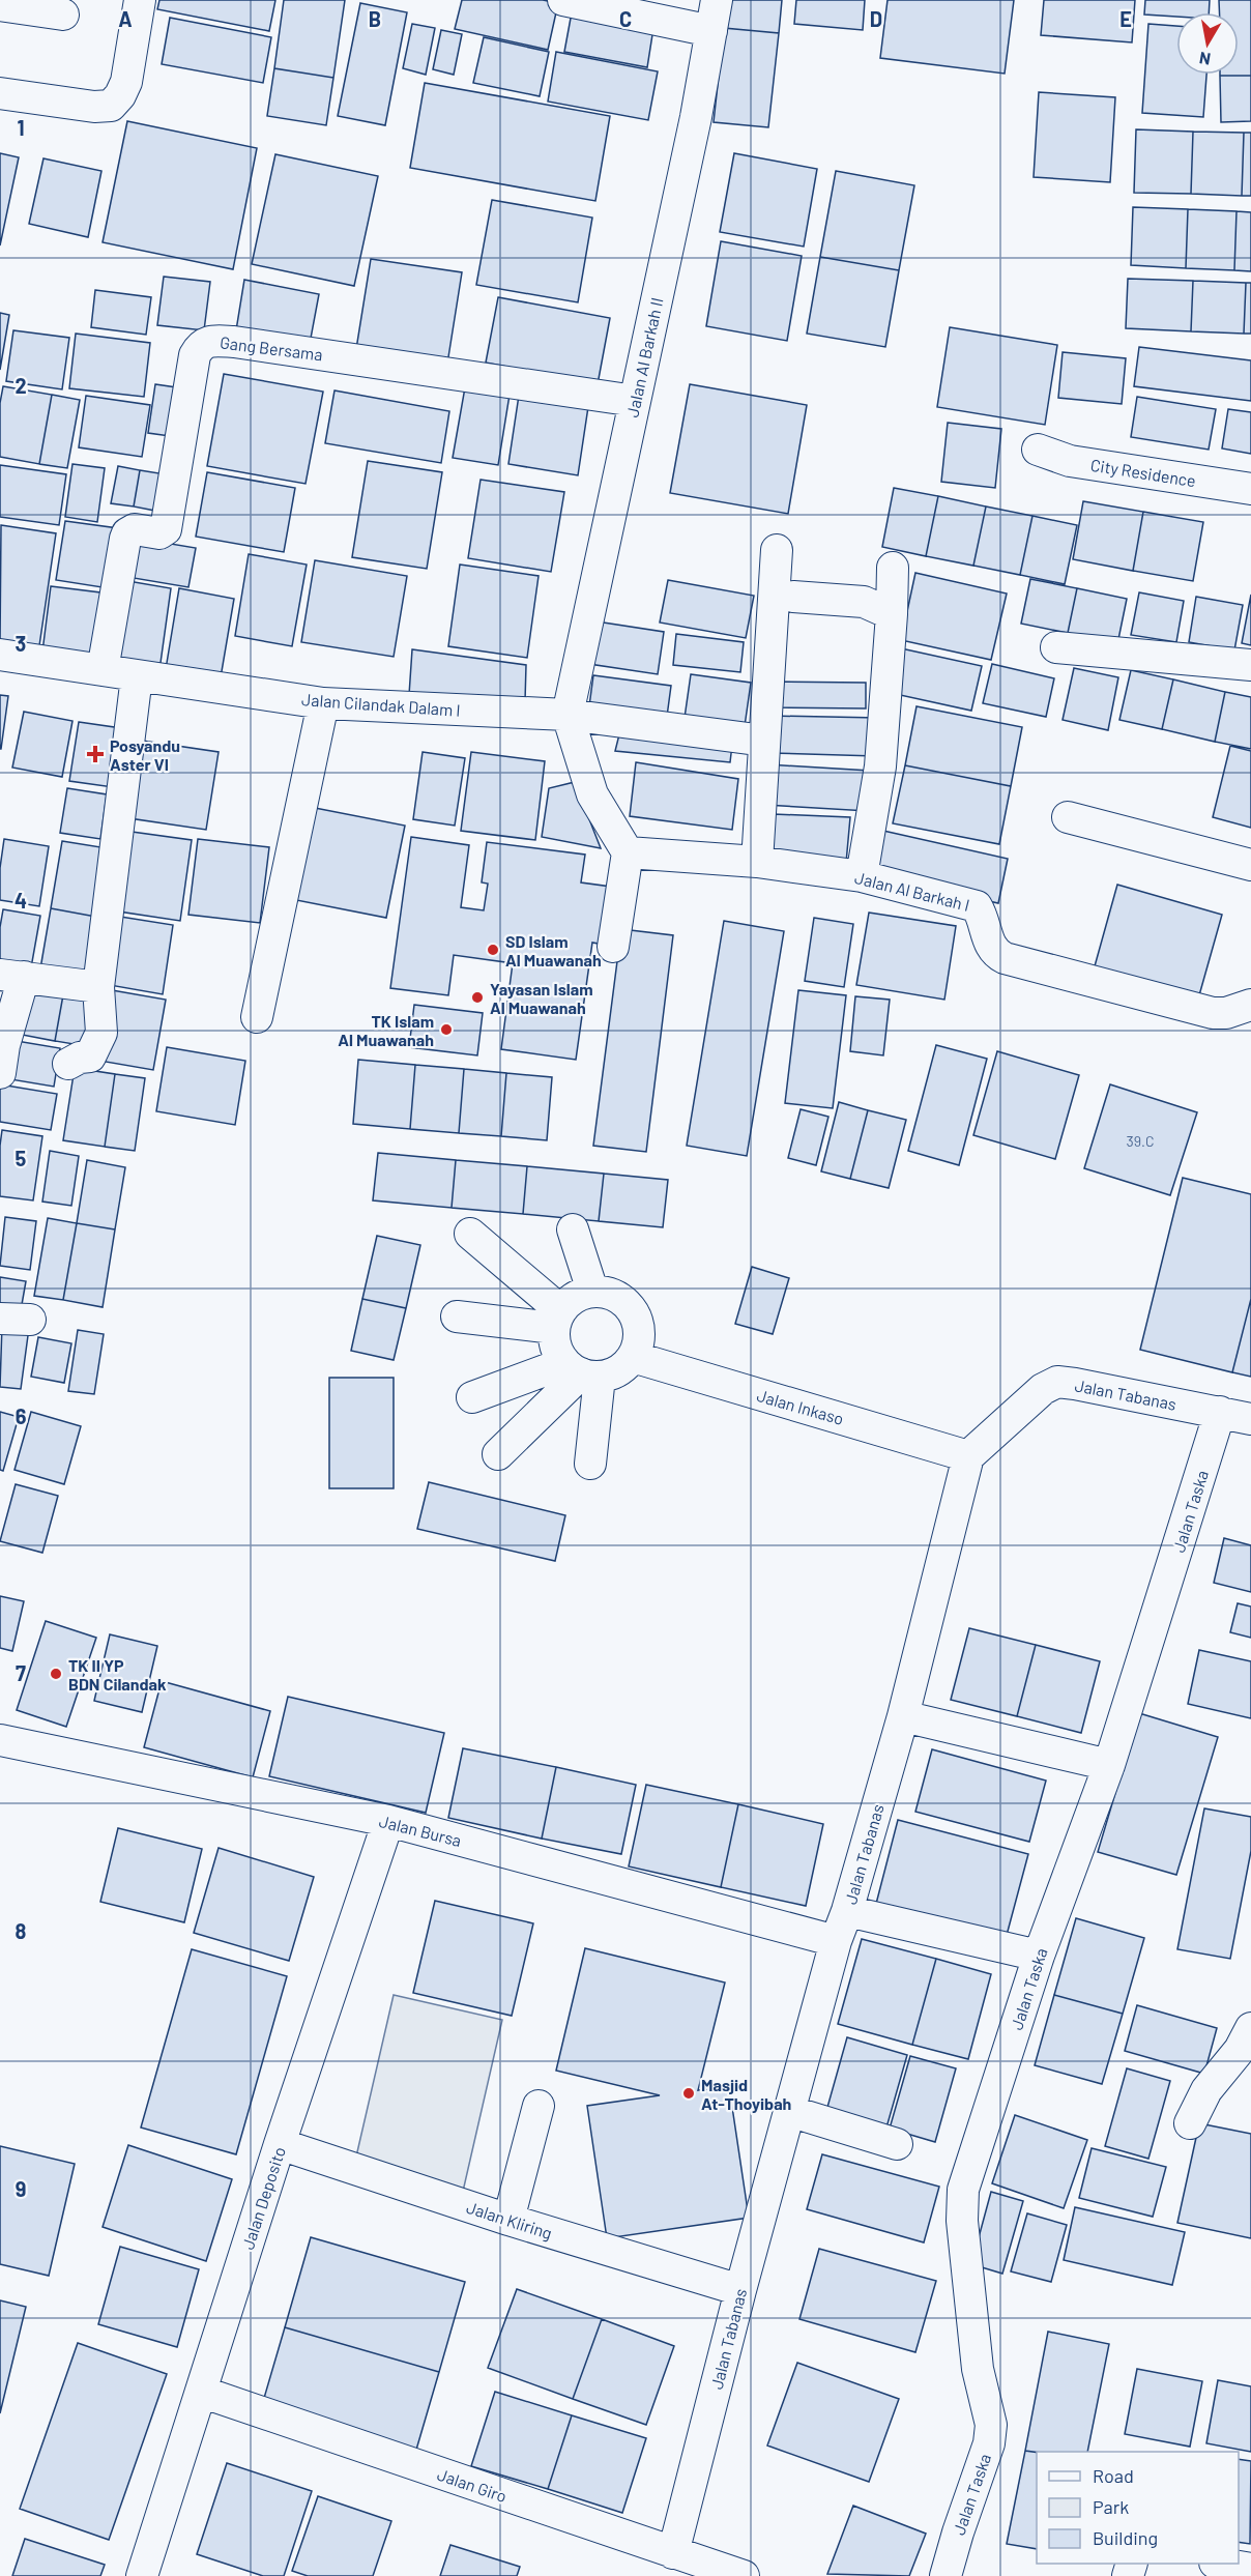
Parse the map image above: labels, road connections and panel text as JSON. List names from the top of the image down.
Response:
{
  "streets": {
    "street": [
      "Gang Bersama",
      "Jalan Al Barkah II",
      "City Residence",
      "Jalan Cilandak Dalam I",
      "Jalan Al Barkah I",
      "Jalan Tabanas",
      "Jalan Inkaso",
      "Jalan Taska",
      "Jalan Bursa",
      "Jalan Deposito",
      "Jalan Kliring",
      "Jalan Giro"
    ]
  },
  "crossings": [
    ["Gang Bersama", "Jalan Al Barkah II"],
    ["Gang Bersama", "Jalan Cilandak Dalam I"],
    ["Jalan Al Barkah II", "Jalan Cilandak Dalam I"],
    ["Jalan Tabanas", "Jalan Inkaso"],
    ["Jalan Tabanas", "Jalan Taska"],
    ["Jalan Tabanas", "Jalan Bursa"],
    ["Jalan Tabanas", "Jalan Kliring"],
    ["Jalan Tabanas", "Jalan Giro"],
    ["Jalan Bursa", "Jalan Deposito"],
    ["Jalan Deposito", "Jalan Kliring"],
    ["Jalan Deposito", "Jalan Giro"]
  ],
  "places": {
    "health": ["Posyandu Aster VI"],
    "other": [
      "SD Islam Al Muawanah",
      "Yayasan Islam Al Muawanah",
      "TK Islam Al Muawanah",
      "TK II YP BDN Cilandak",
      "Masjid At-Thoyibah"
    ]
  },
  "house_numbers": ["39.C"],
  "legend": ["Road", "Park", "Building"],
  "north": "bottom",
  "grid": {
    "columns": [
      "A",
      "B",
      "C",
      "D",
      "E"
    ],
    "rows": [
      "1",
      "2",
      "3",
      "4",
      "5",
      "6",
      "7",
      "8",
      "9"
    ]
  }
}
